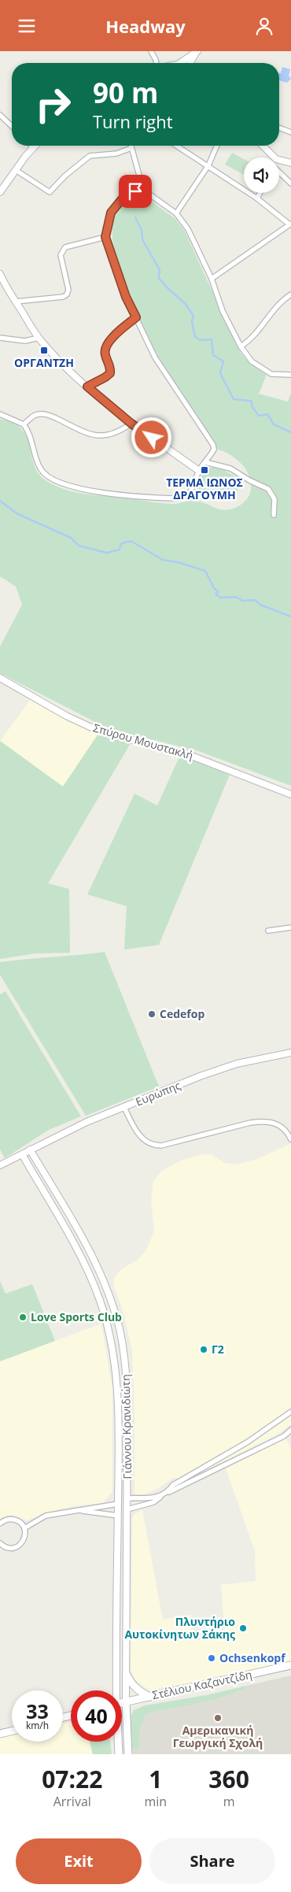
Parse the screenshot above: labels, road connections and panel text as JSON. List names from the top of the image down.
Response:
{
  "streets": {
    "main road": ["Στέλιου Καζαντζίδη"],
    "street": ["Σπύρου Μουστακλή", "Ευρώπης", "Γιάννου Κρανιδιώτη"]
  },
  "crossings": [
    ["Ευρώπης", "Γιάννου Κρανιδιώτη"],
    ["Γιάννου Κρανιδιώτη", "Στέλιου Καζαντζίδη"]
  ],
  "places": {
    "transit": ["ΟΡΓΑΝΤΖΗ", "ΤΕΡΜΑ ΙΩΝΟΣ ΔΡΑΓΟΥΜΗ"],
    "other": [
      "Cedefop",
      "Love Sports Club",
      "Γ2",
      "Πλυντήριο Αυτοκίνητων Σάκης",
      "Ochsenkopf",
      "Αμερικανική Γεωργική Σχολή"
    ]
  },
  "page": {
    "header": "Headway",
    "turn": ["90 m", "Turn right"],
    "speed": "33 km/h",
    "limit": "40",
    "eta": [
      "07:22",
      "Arrival",
      "1",
      "min",
      "360",
      "m"
    ],
    "buttons": ["Exit", "Share"]
  }
}
